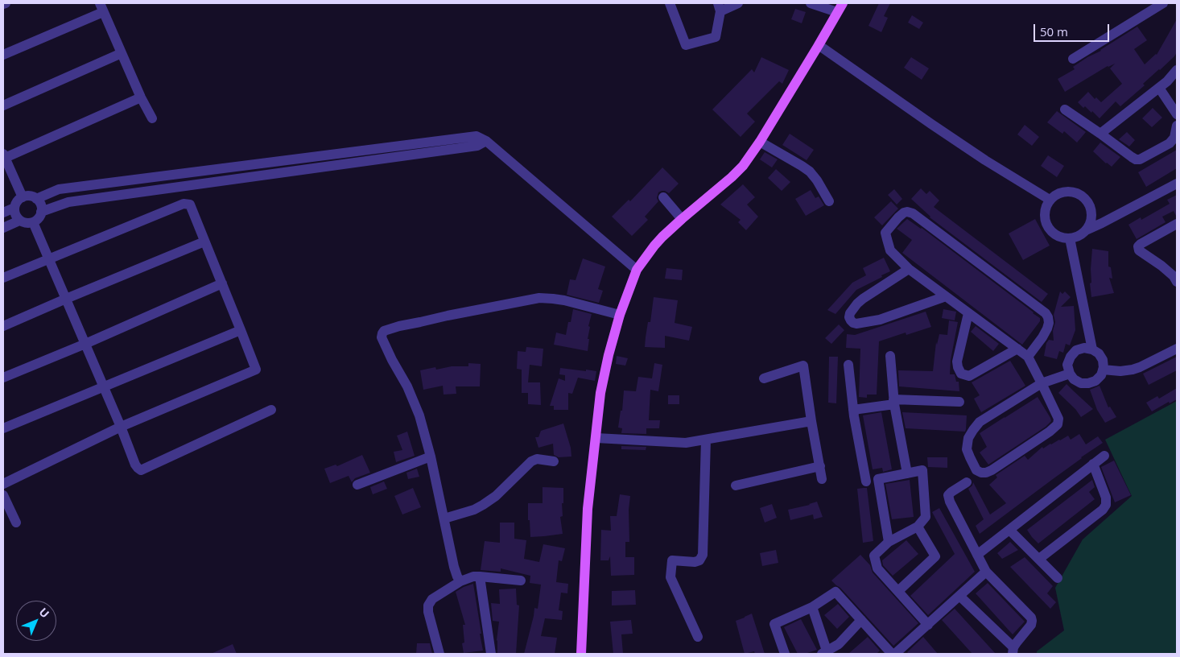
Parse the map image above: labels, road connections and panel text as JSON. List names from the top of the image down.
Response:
{
  "scale_bar": "50 m",
  "north": "top right"
}
